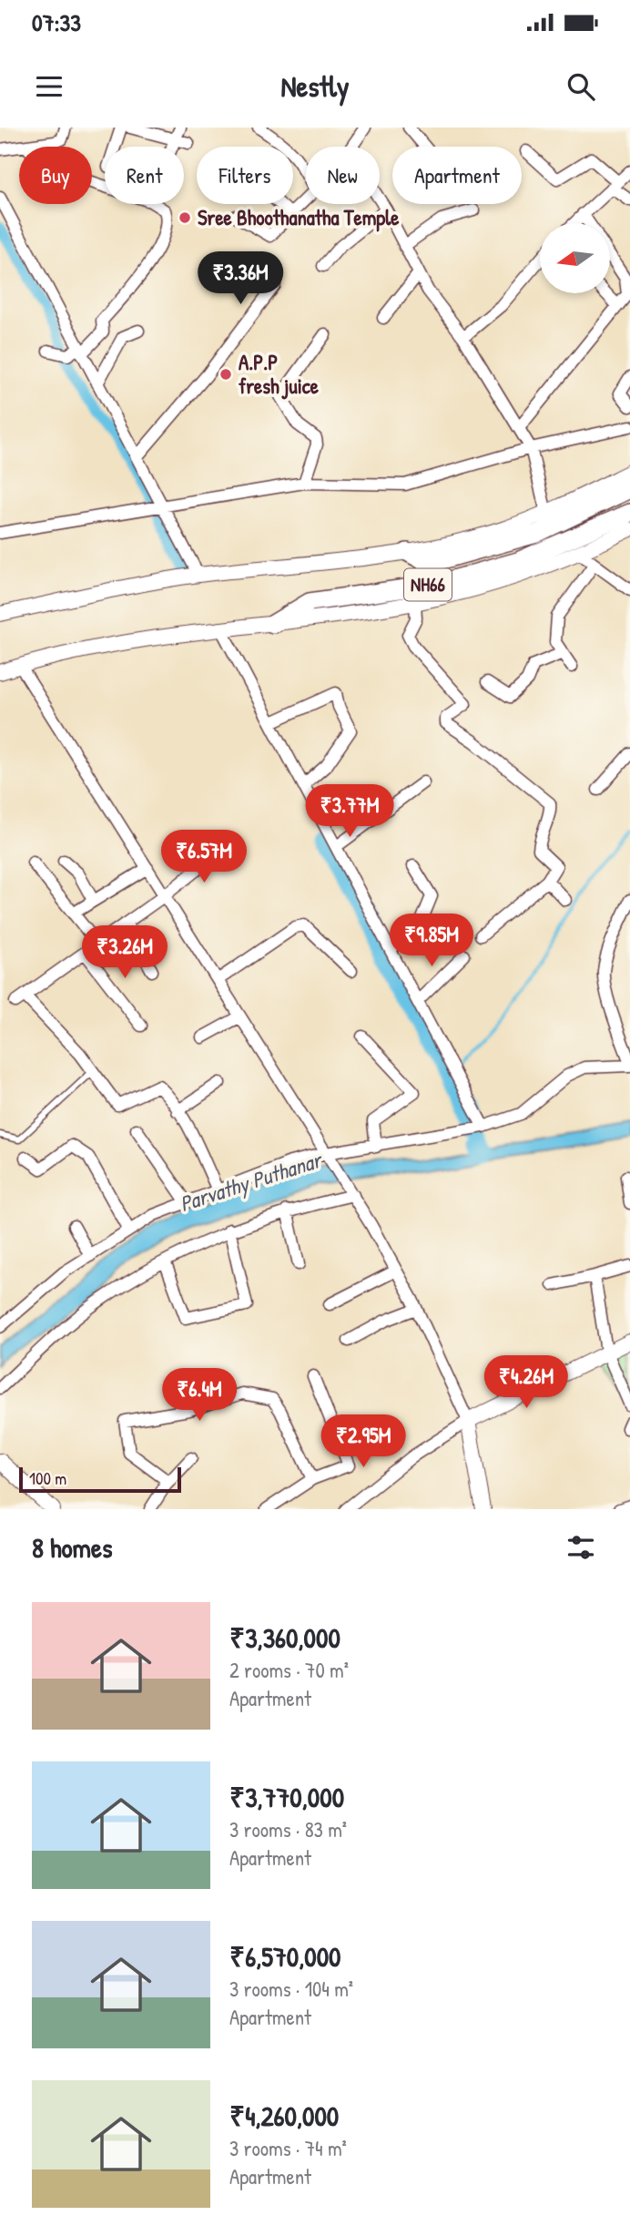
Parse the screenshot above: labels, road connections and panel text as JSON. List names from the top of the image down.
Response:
{
  "streets": {
    "highway": ["NH66"]
  },
  "water": ["Parvathy Puthanar"],
  "places": ["Sree Bhoothanatha Temple", "A.P.P fresh juice"],
  "scale_bar": "100 m",
  "north": "left",
  "page": {
    "status": "07:33",
    "header": "Nestly",
    "chip": [
      "Buy",
      "Rent",
      "Filters",
      "New",
      "Apartment"
    ],
    "price": [
      "₹3.36M",
      "₹3.77M",
      "₹6.57M",
      "₹9.85M",
      "₹3.26M",
      "₹4.26M",
      "₹6.4M",
      "₹2.95M"
    ],
    "scale": "100 m",
    "heading": "8 homes",
    "list": [
      {
        "name": "₹3,360,000",
        "note": "2 rooms · 70 m² · Apartment"
      },
      {
        "name": "₹3,770,000",
        "note": "3 rooms · 83 m² · Apartment"
      },
      {
        "name": "₹6,570,000",
        "note": "3 rooms · 104 m² · Apartment"
      },
      {
        "name": "₹4,260,000",
        "note": "3 rooms · 74 m² · Apartment"
      }
    ]
  }
}
